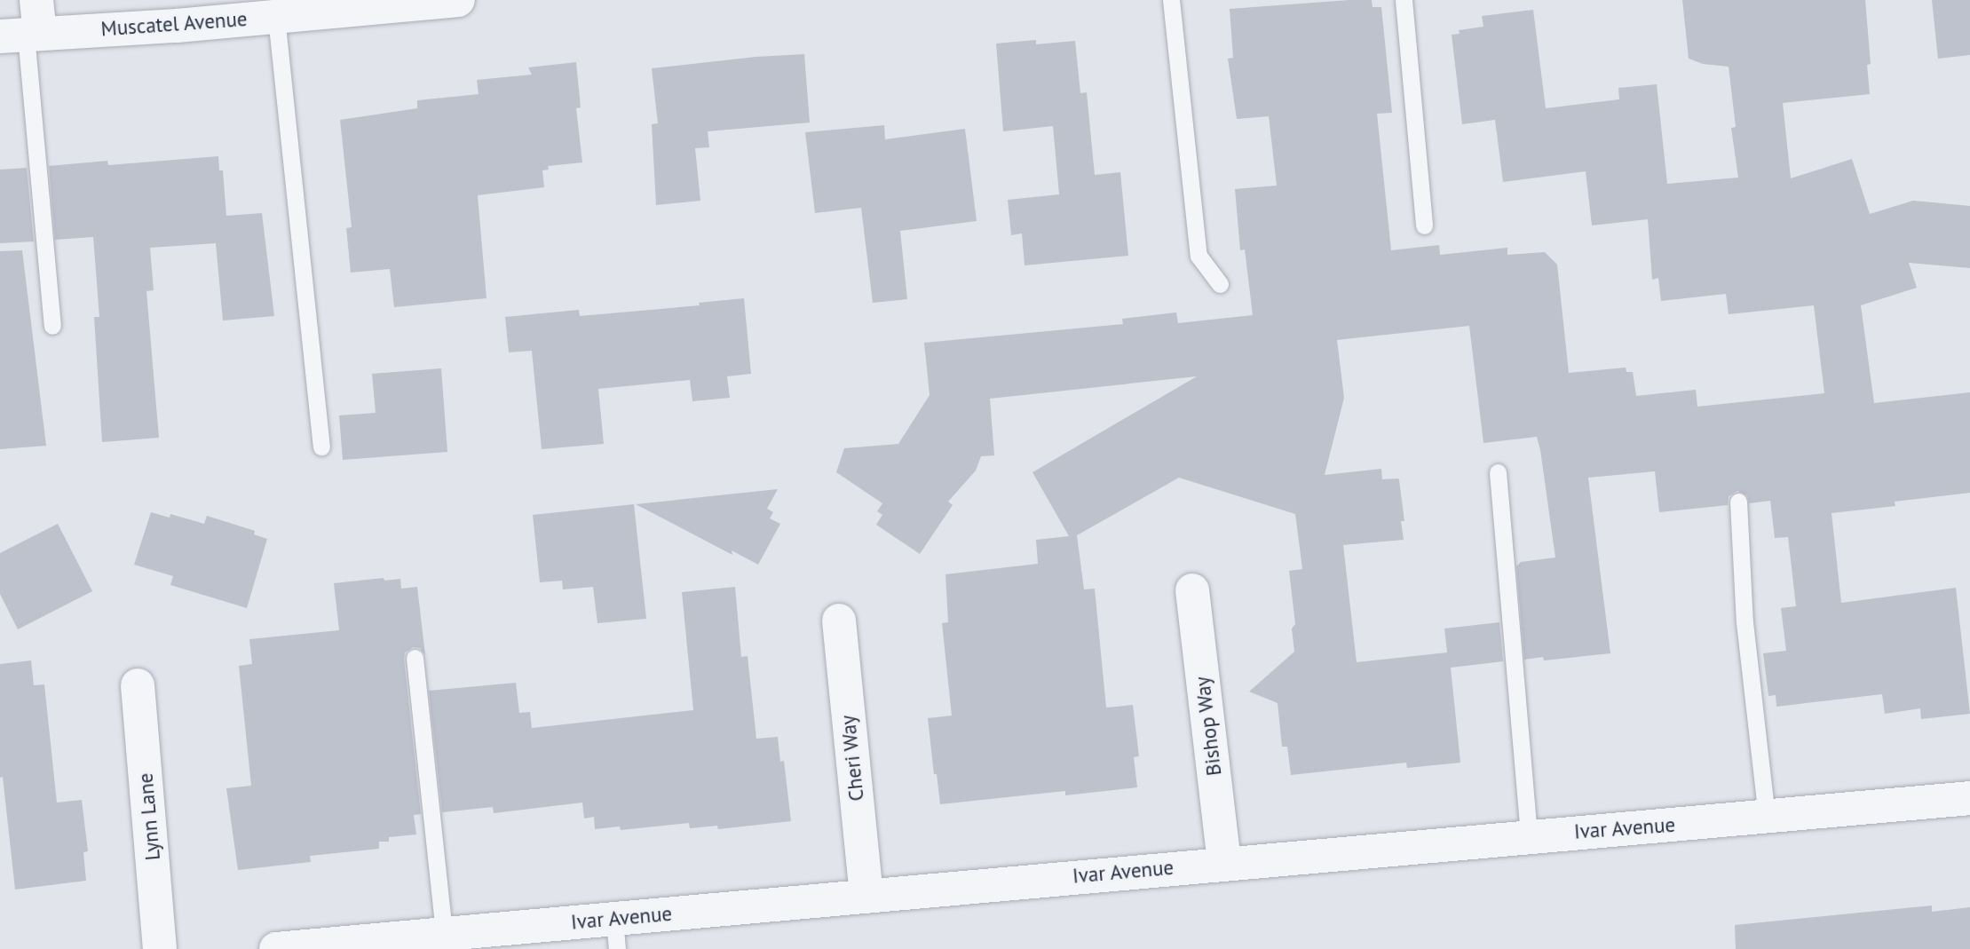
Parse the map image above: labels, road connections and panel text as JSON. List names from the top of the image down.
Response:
{
  "streets": {
    "street": [
      "Muscatel Avenue",
      "Bishop Way",
      "Cheri Way",
      "Lynn Lane",
      "Ivar Avenue"
    ]
  },
  "crossings": [
    ["Bishop Way", "Ivar Avenue"],
    ["Cheri Way", "Ivar Avenue"]
  ]
}
